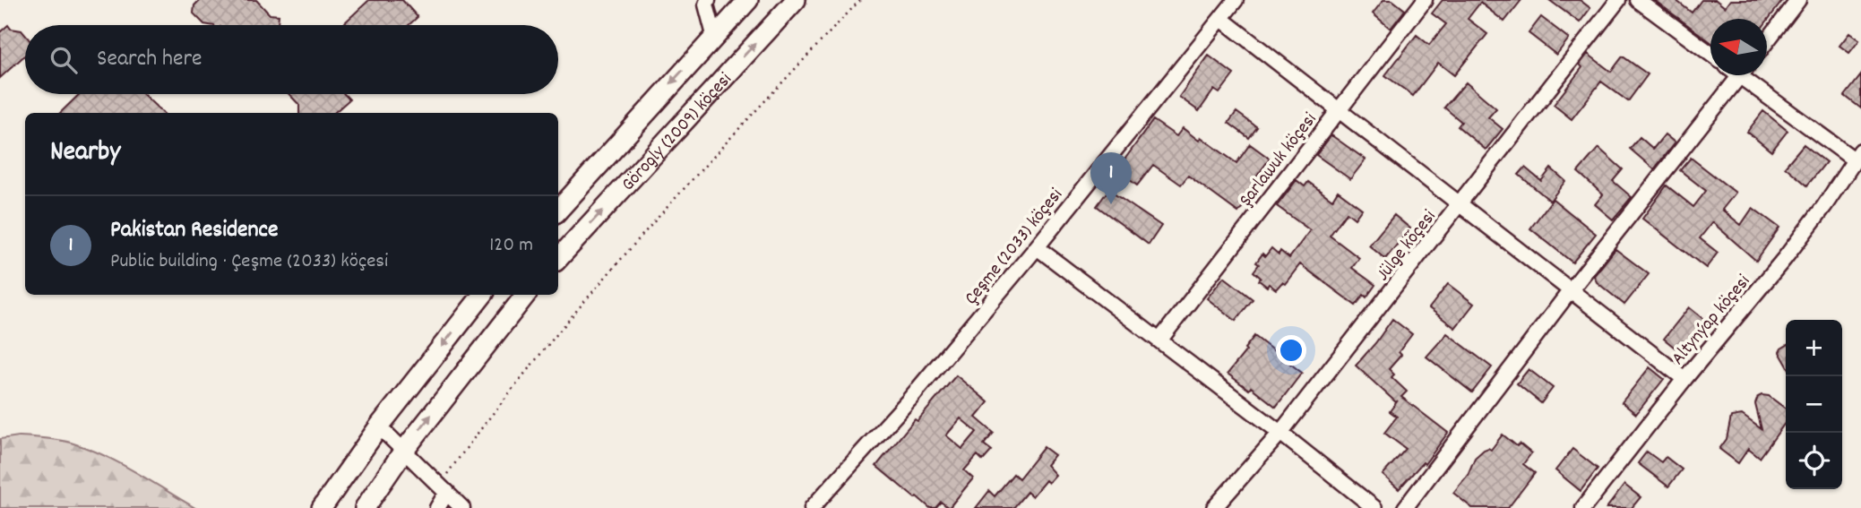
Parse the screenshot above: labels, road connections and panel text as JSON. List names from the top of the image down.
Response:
{
  "streets": {
    "main road": ["Görogly (2009) köçesi"],
    "street": [
      "Şarlawuk köçesi",
      "Jülge köçesi",
      "Çeşme (2033) köçesi",
      "Altynýap köçesi"
    ]
  },
  "north": "left",
  "page": {
    "search": "Search here",
    "heading": "Nearby",
    "pins": "1",
    "list": [
      {
        "mark": "1",
        "name": "Pakistan Residence",
        "note": "Public building · Çeşme (2033) köçesi",
        "value": "120 m"
      }
    ],
    "map_buttons": ["+", "−"]
  }
}
